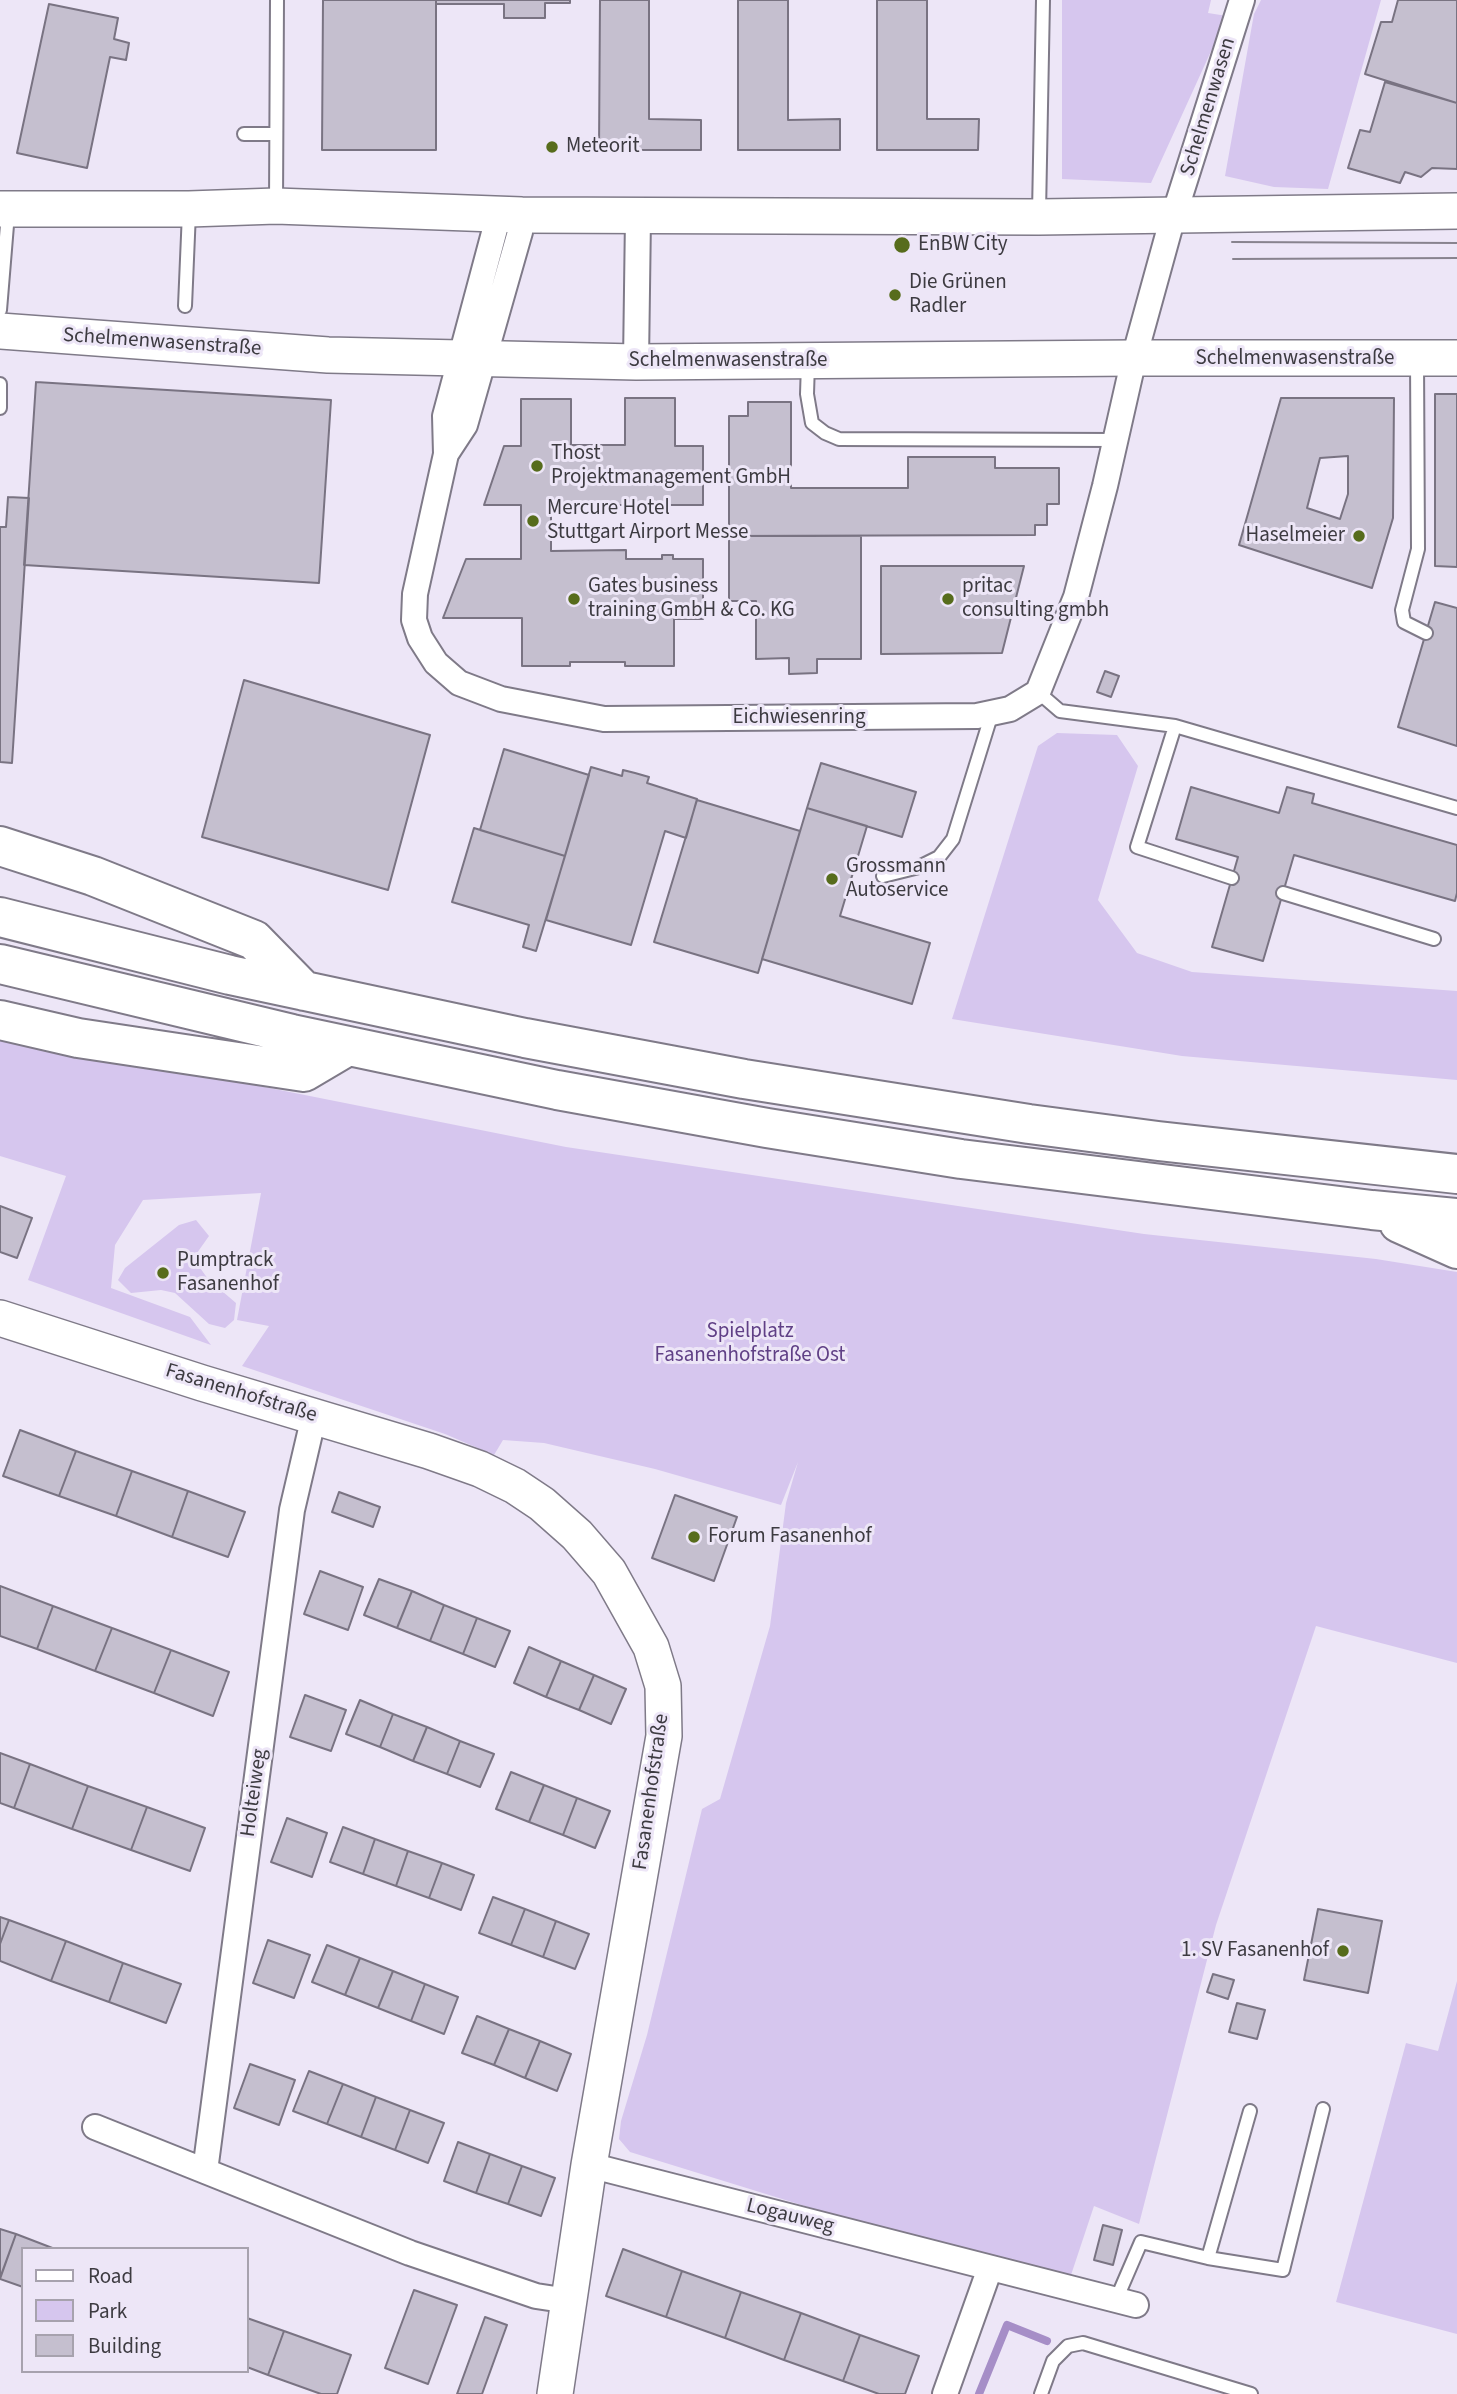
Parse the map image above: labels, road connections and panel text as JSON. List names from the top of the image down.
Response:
{
  "streets": {
    "street": [
      "Schelmenwasen",
      "Schelmenwasenstraße",
      "Eichwiesenring",
      "Fasanenhofstraße",
      "Holteiweg",
      "Logauweg"
    ]
  },
  "crossings": [
    ["Schelmenwasen", "Schelmenwasenstraße"],
    ["Schelmenwasenstraße", "Eichwiesenring"],
    ["Fasanenhofstraße", "Holteiweg"],
    ["Fasanenhofstraße", "Logauweg"]
  ],
  "parks": ["Spielplatz Fasanenhofstraße Ost"],
  "places": [
    "Meteorit",
    "EnBW City",
    "Die Grünen Radler",
    "Thost Projektmanagement GmbH",
    "Mercure Hotel Stuttgart Airport Messe",
    "Haselmeier",
    "Gates business training GmbH & Co. KG",
    "pritac consulting gmbh",
    "Grossmann Autoservice",
    "Pumptrack Fasanenhof",
    "Forum Fasanenhof",
    "1. SV Fasanenhof"
  ],
  "legend": ["Road", "Park", "Building"]
}
